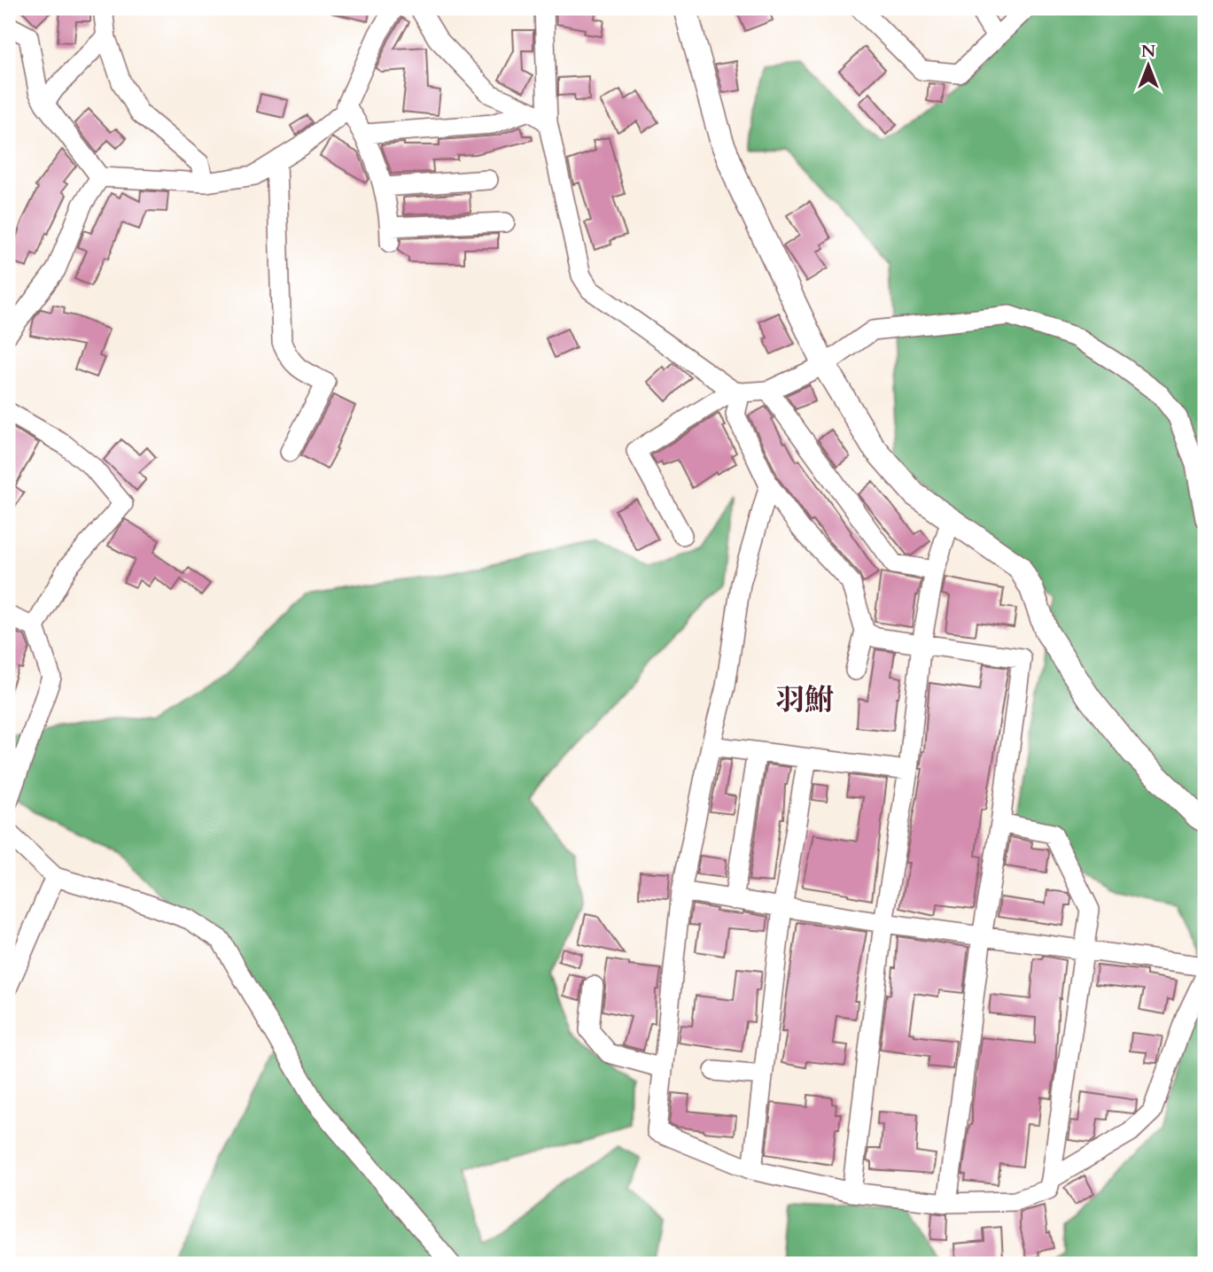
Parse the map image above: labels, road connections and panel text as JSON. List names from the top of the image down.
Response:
{
  "districts": ["羽鮒"],
  "north": "top"
}
